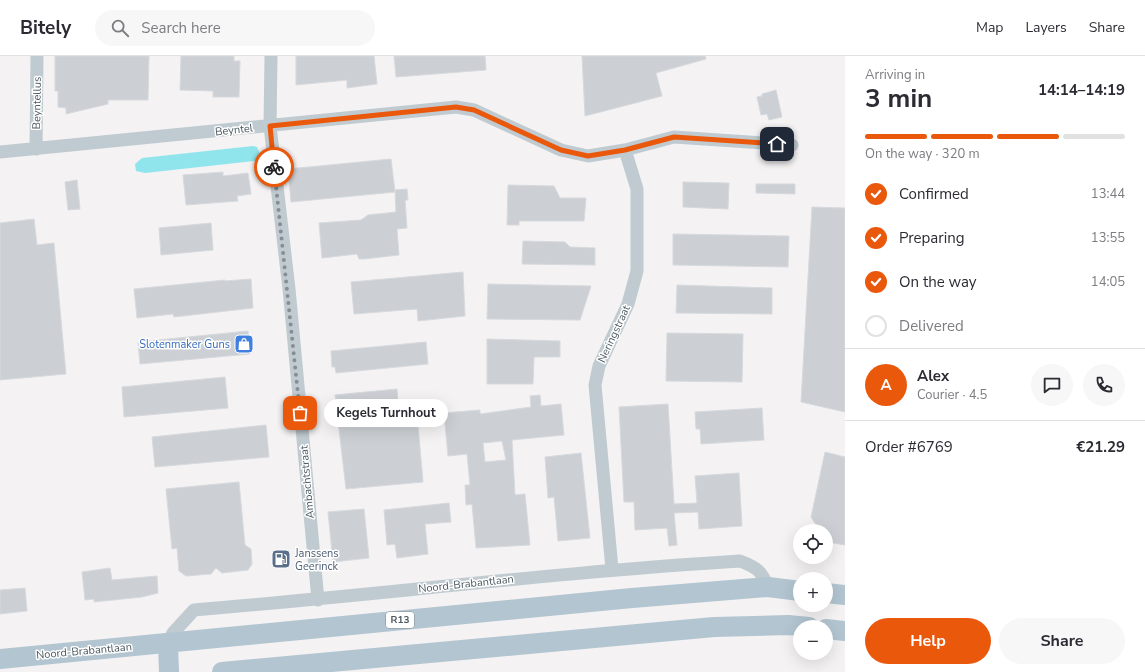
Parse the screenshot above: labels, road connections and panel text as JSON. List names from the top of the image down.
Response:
{
  "streets": {
    "main road": ["Noord-Brabantlaan", "R13"],
    "street": [
      "Beyntellus",
      "Beyntel",
      "Neringstraat",
      "Ambachtstraat"
    ]
  },
  "crossings": [
    ["Beyntellus", "Beyntel"],
    ["Beyntel", "Neringstraat"],
    ["Beyntel", "Ambachtstraat"],
    ["Neringstraat", "Noord-Brabantlaan"],
    ["Ambachtstraat", "Noord-Brabantlaan"]
  ],
  "places": {
    "shop": ["Slotenmaker Guns"],
    "other": ["Kegels Turnhout"],
    "fuel station": ["Janssens Geerinck"]
  },
  "page": {
    "header": "Bitely",
    "search": "Search here",
    "nav": ["Map", "Layers", "Share"],
    "heading": ["3 min", "Arriving in", "14:14–14:19"],
    "panel": [
      "Alex",
      "Courier · 4.5",
      "Order #6769",
      "€21.29"
    ],
    "bar": "On the way · 320 m",
    "list": [
      ["Confirmed", "13:44"],
      ["Preparing", "13:55"],
      ["On the way", "14:05"],
      "Delivered"
    ],
    "round": "A",
    "bubble": "Kegels Turnhout",
    "map_buttons": ["+", "−"],
    "buttons": ["Help", "Share"]
  }
}
